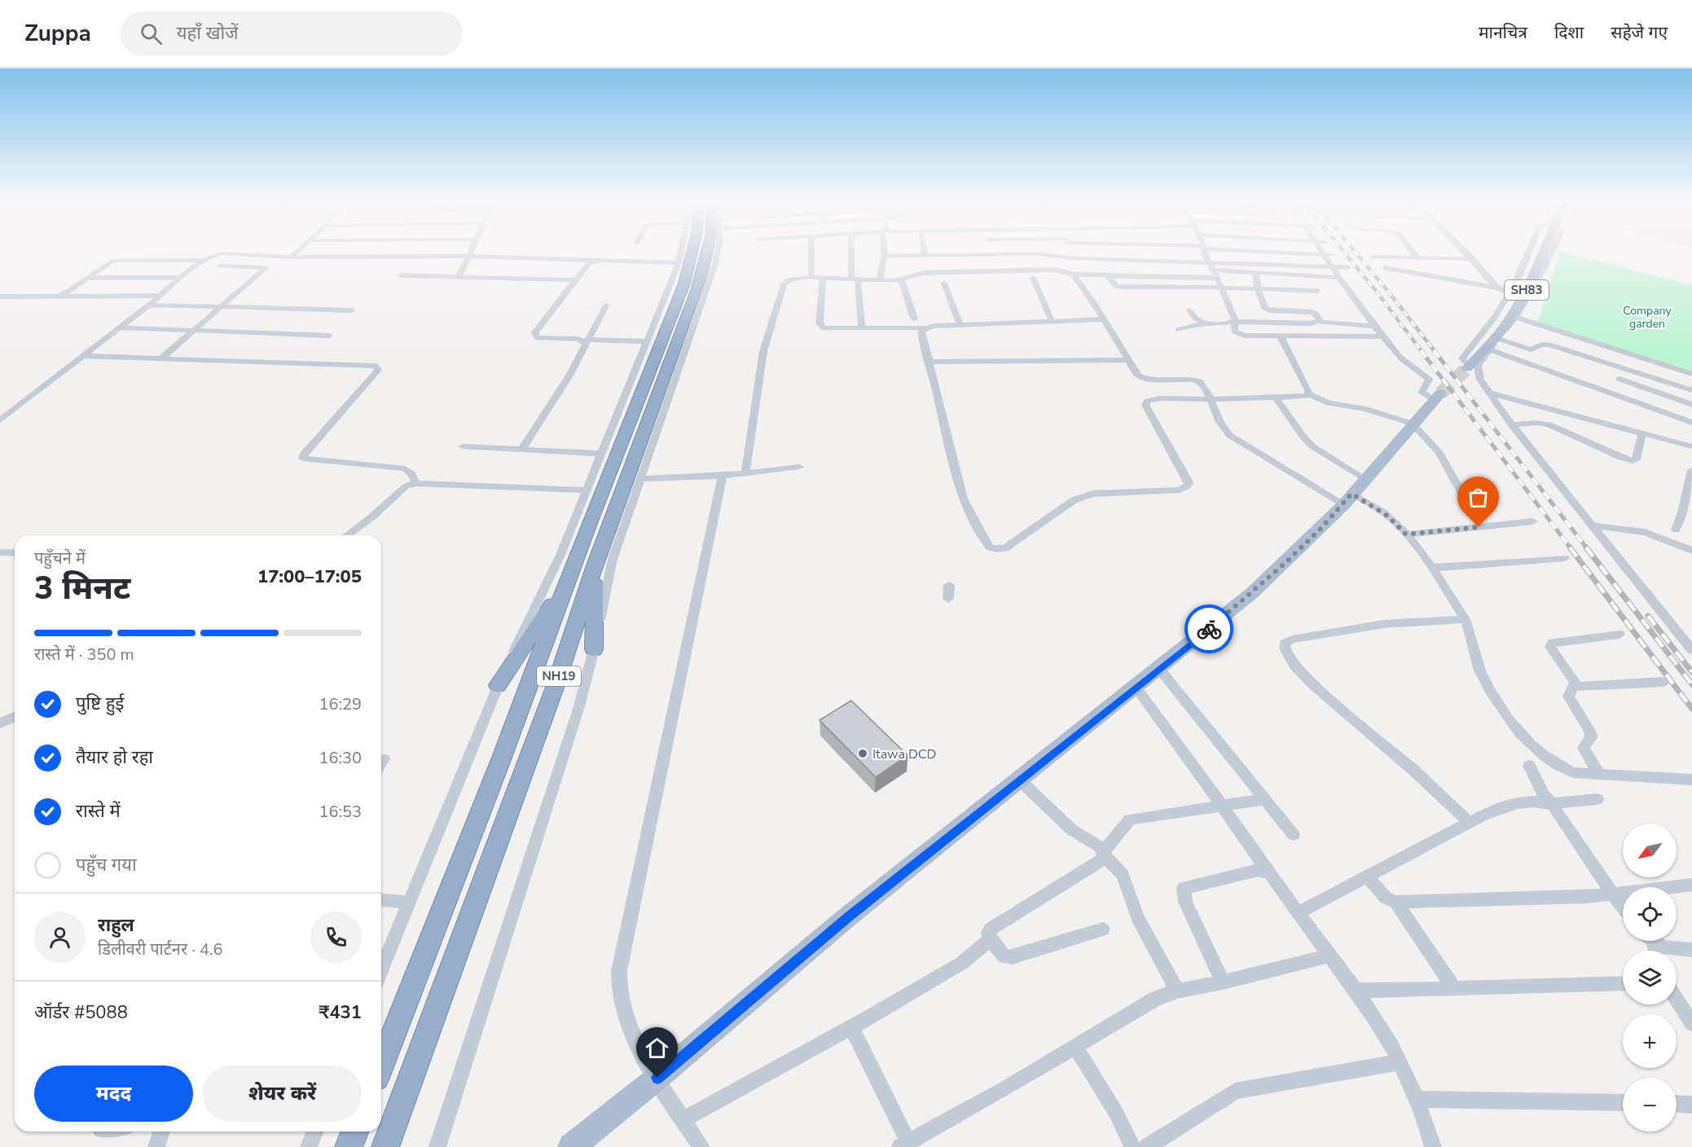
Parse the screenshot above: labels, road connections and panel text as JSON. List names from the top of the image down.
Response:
{
  "streets": {
    "highway": ["NH19"],
    "main road": ["SH83"]
  },
  "parks": ["Company garden"],
  "places": ["Itawa DCD"],
  "north": "bottom left",
  "page": {
    "header": "Zuppa",
    "search": "यहाँ खोजें",
    "nav": ["मानचित्र", "दिशा", "सहेजे गए"],
    "heading": ["3 मिनट", "पहुँचने में", "17:00–17:05"],
    "panel": [
      "राहुल",
      "डिलीवरी पार्टनर · 4.6",
      "ऑर्डर #5088",
      "₹431"
    ],
    "bar": "रास्ते में · 350 m",
    "list": [
      ["पुष्टि हुई", "16:29"],
      ["तैयार हो रहा", "16:30"],
      ["रास्ते में", "16:53"],
      "पहुँच गया"
    ],
    "map_buttons": ["+", "−"],
    "buttons": ["मदद", "शेयर करें"]
  }
}
